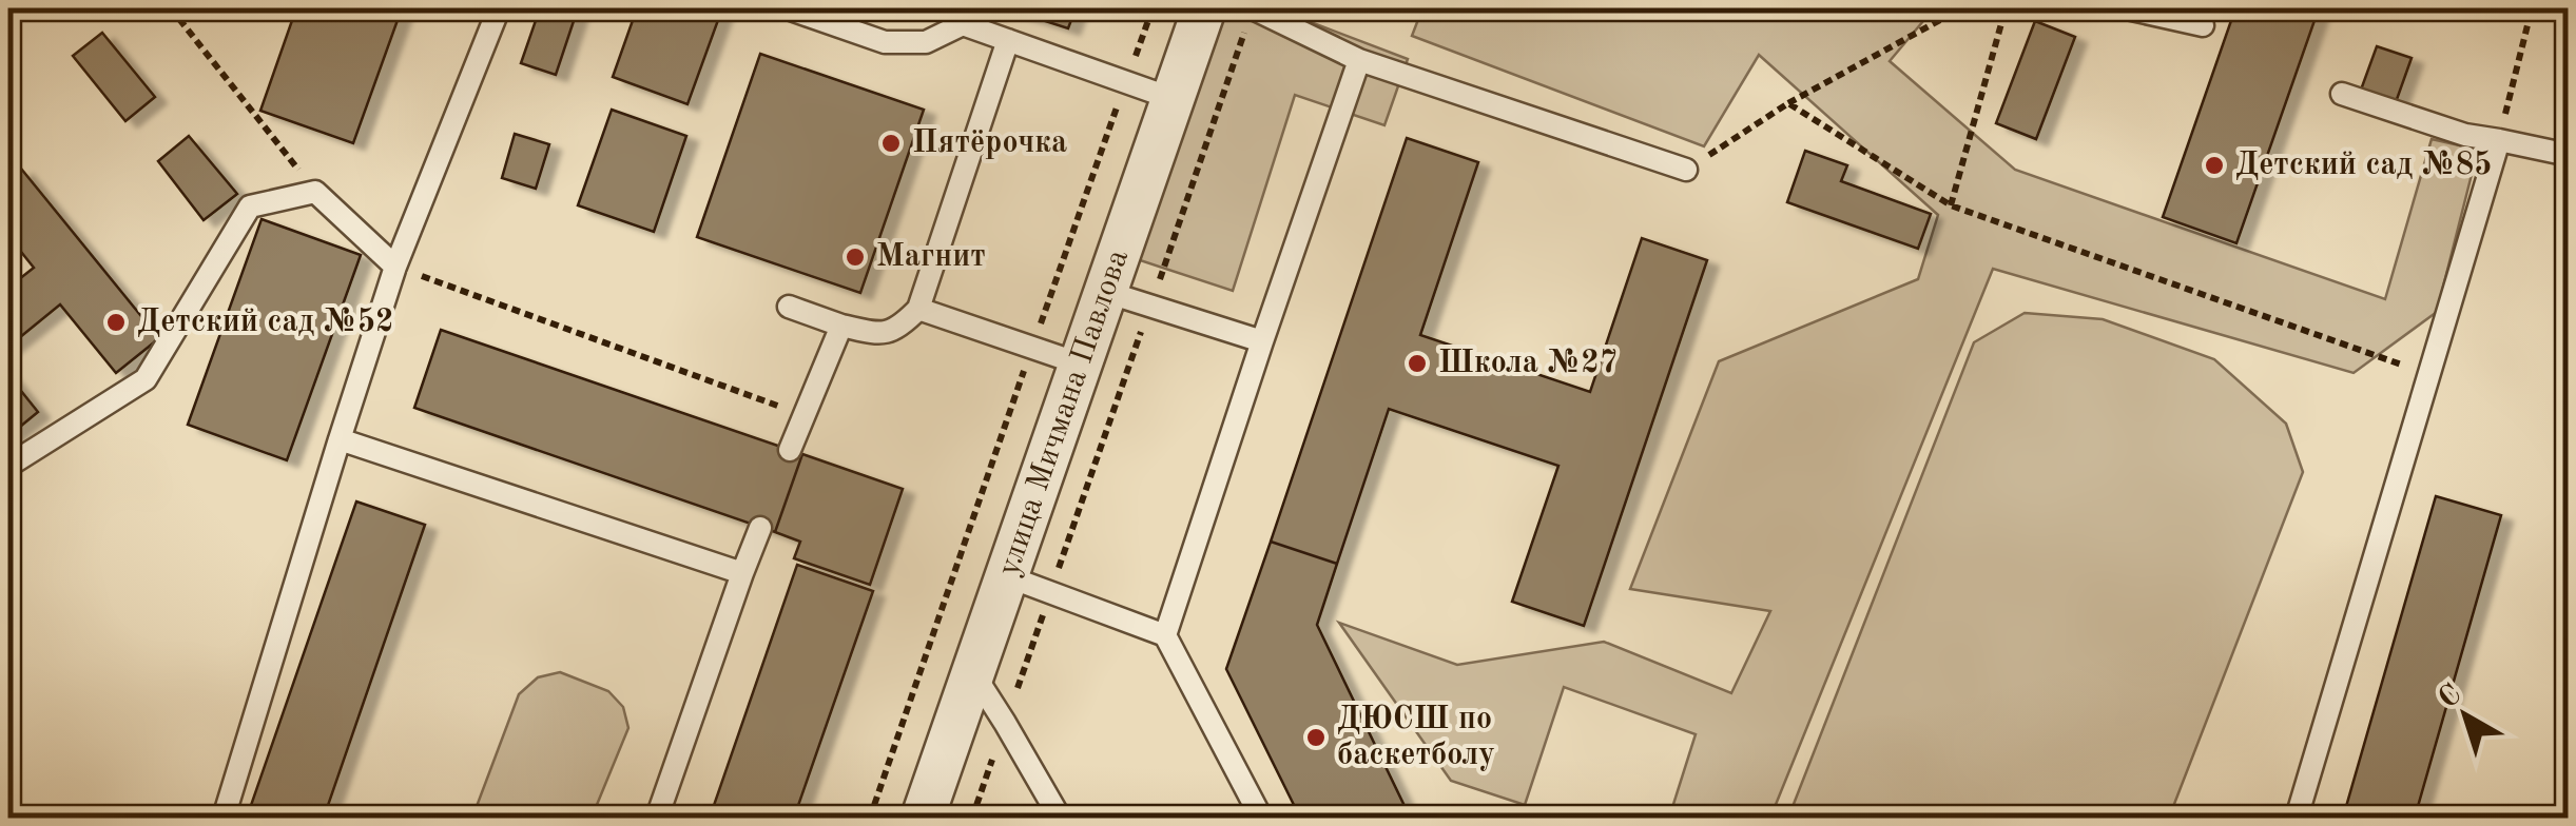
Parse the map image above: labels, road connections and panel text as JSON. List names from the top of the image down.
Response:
{
  "streets": {
    "street": ["улица Мичмана Павлова"]
  },
  "places": [
    "Пятёрочка",
    "Детский сад №85",
    "Магнит",
    "Детский сад №52",
    "Школа №27",
    "ДЮСШ по баскетболу"
  ],
  "north": "top left"
}
